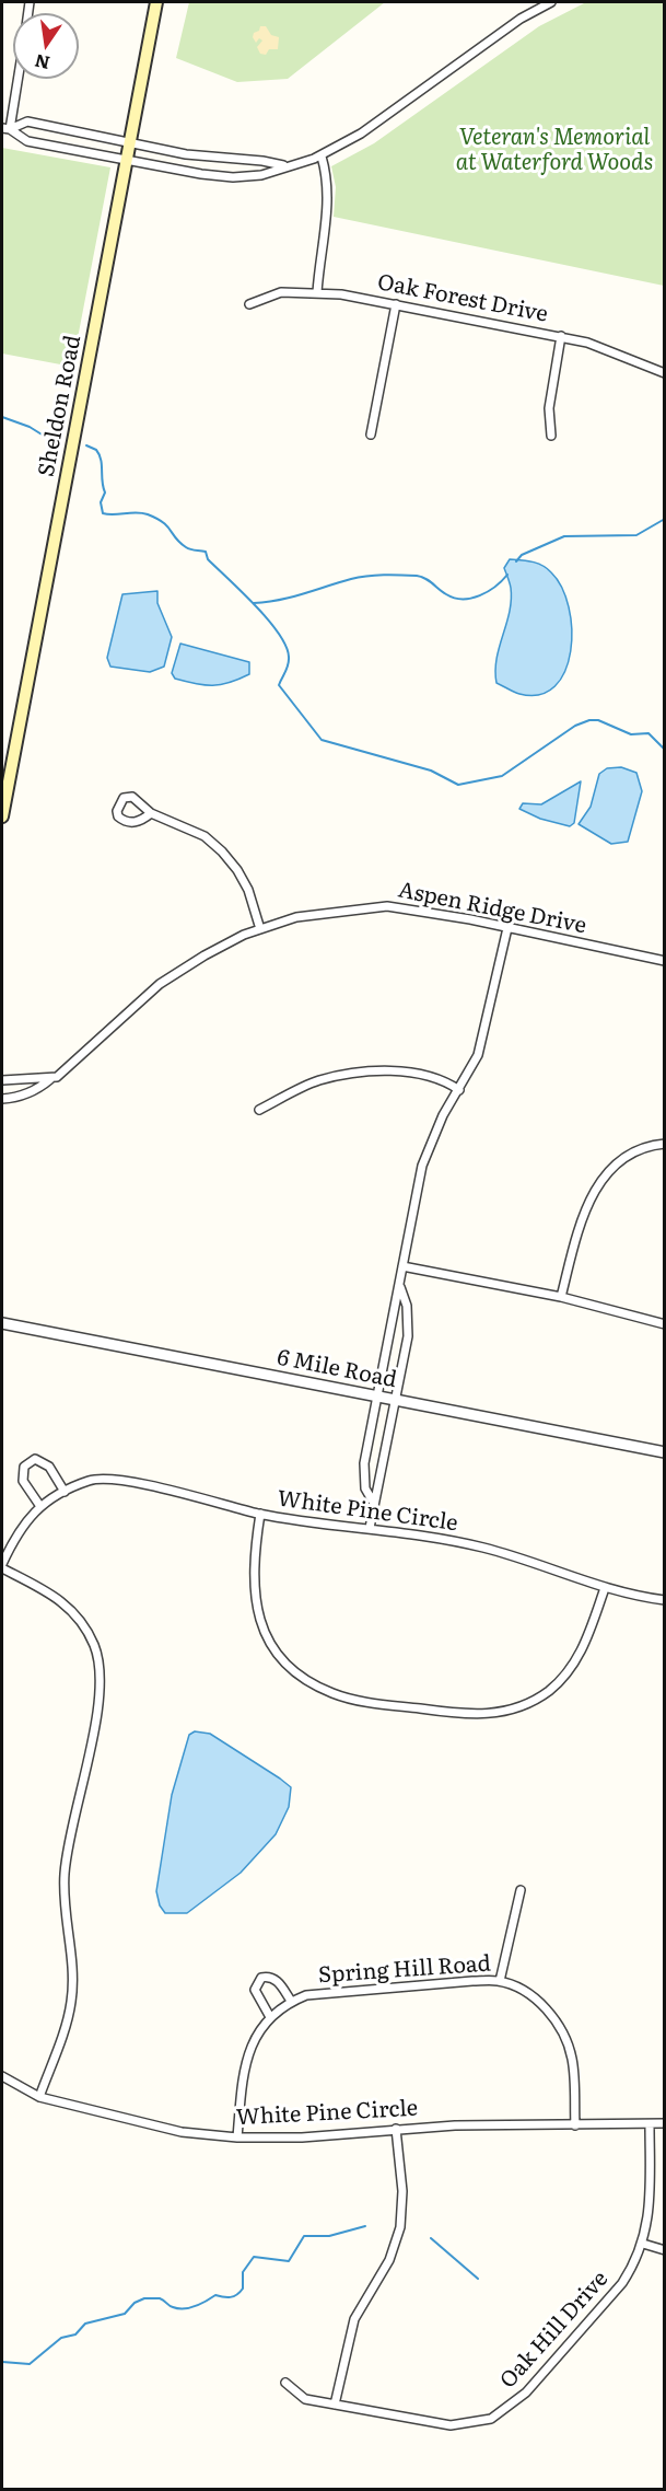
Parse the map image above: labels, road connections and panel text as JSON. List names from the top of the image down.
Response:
{
  "streets": {
    "main road": ["Sheldon Road"],
    "street": [
      "Oak Forest Drive",
      "Aspen Ridge Drive",
      "6 Mile Road",
      "White Pine Circle",
      "Spring Hill Road",
      "Oak Hill Drive"
    ]
  },
  "crossings": [
    ["6 Mile Road", "White Pine Circle"],
    ["White Pine Circle", "Spring Hill Road"],
    ["White Pine Circle", "Oak Hill Drive"]
  ],
  "parks": ["Veteran's Memorial at Waterford Woods"],
  "north": "bottom"
}
